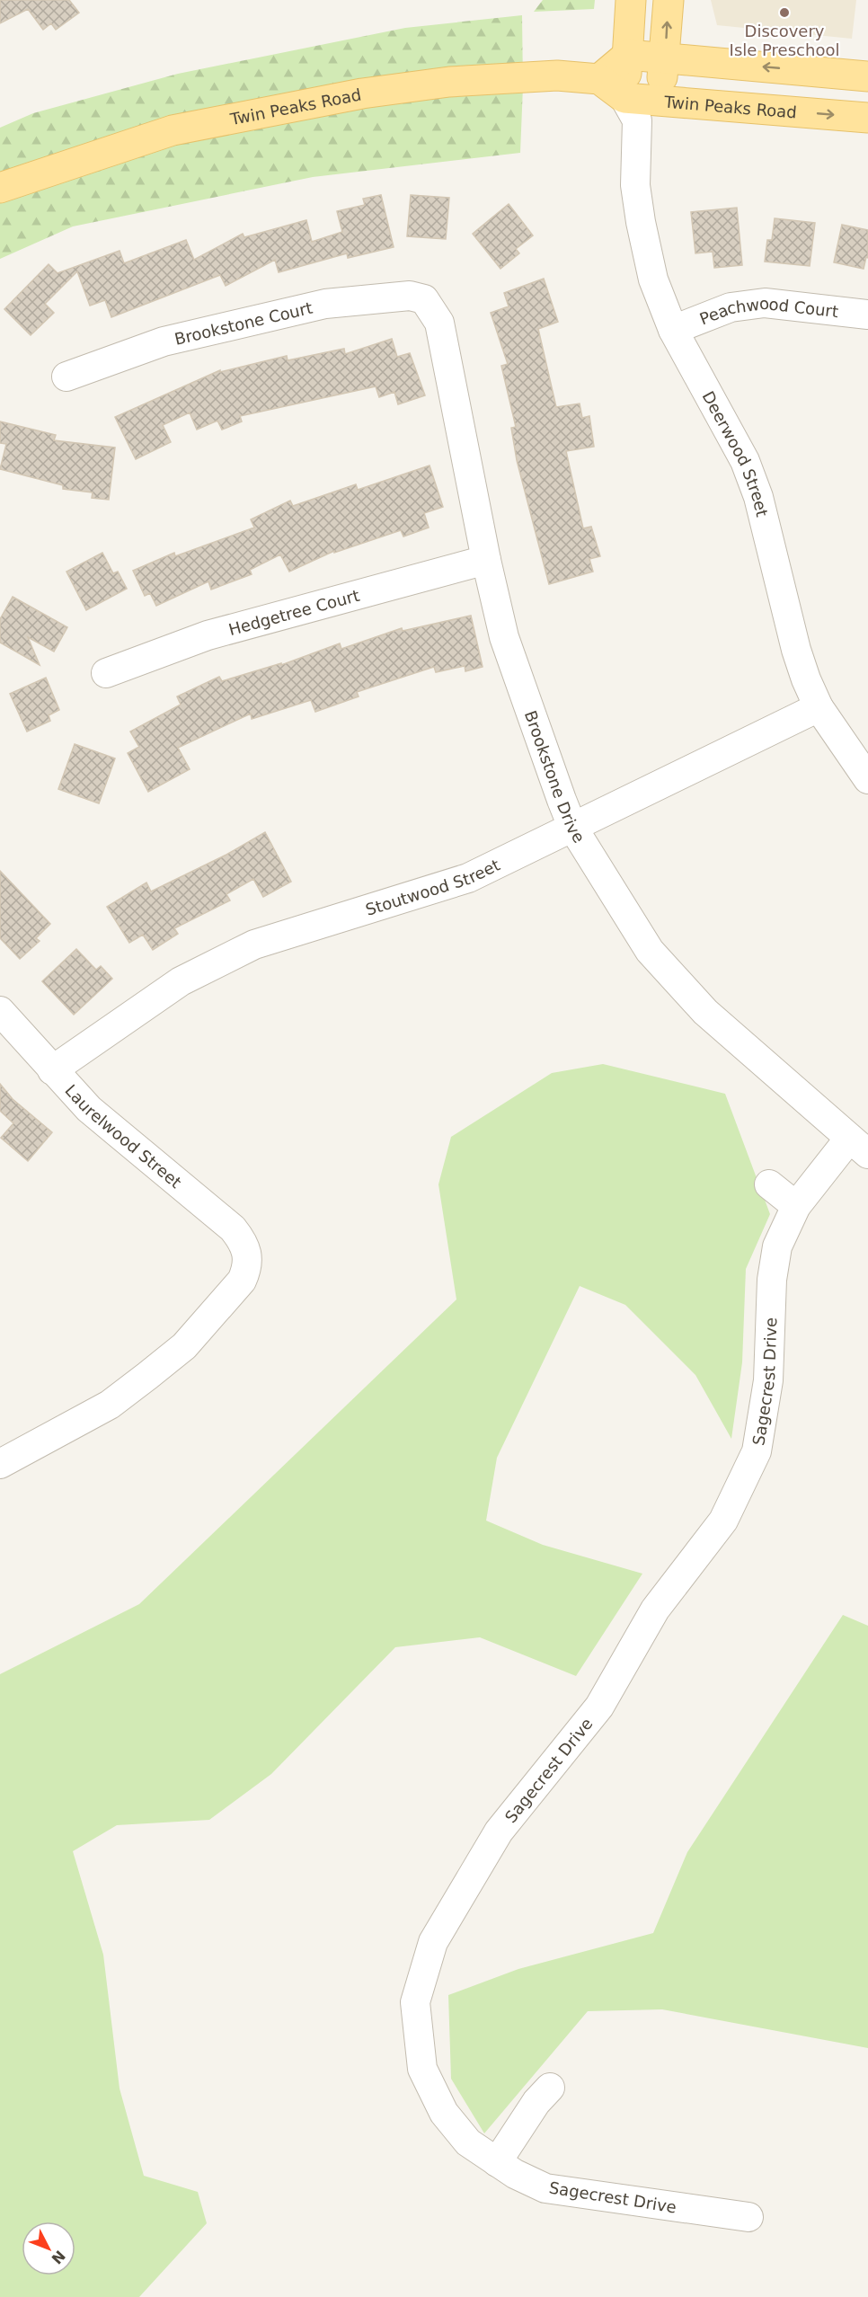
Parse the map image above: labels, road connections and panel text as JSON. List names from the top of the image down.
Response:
{
  "streets": {
    "main road": ["Twin Peaks Road"],
    "street": [
      "Peachwood Court",
      "Brookstone Court",
      "Deerwood Street",
      "Hedgetree Court",
      "Brookstone Drive",
      "Stoutwood Street",
      "Laurelwood Street",
      "Sagecrest Drive"
    ]
  },
  "crossings": [
    ["Twin Peaks Road", "Deerwood Street"],
    ["Peachwood Court", "Deerwood Street"],
    ["Brookstone Court", "Brookstone Drive"],
    ["Deerwood Street", "Stoutwood Street"],
    ["Hedgetree Court", "Brookstone Drive"],
    ["Brookstone Drive", "Stoutwood Street"],
    ["Brookstone Drive", "Sagecrest Drive"],
    ["Stoutwood Street", "Laurelwood Street"]
  ],
  "places": ["Discovery Isle Preschool"],
  "north": "bottom right"
}
